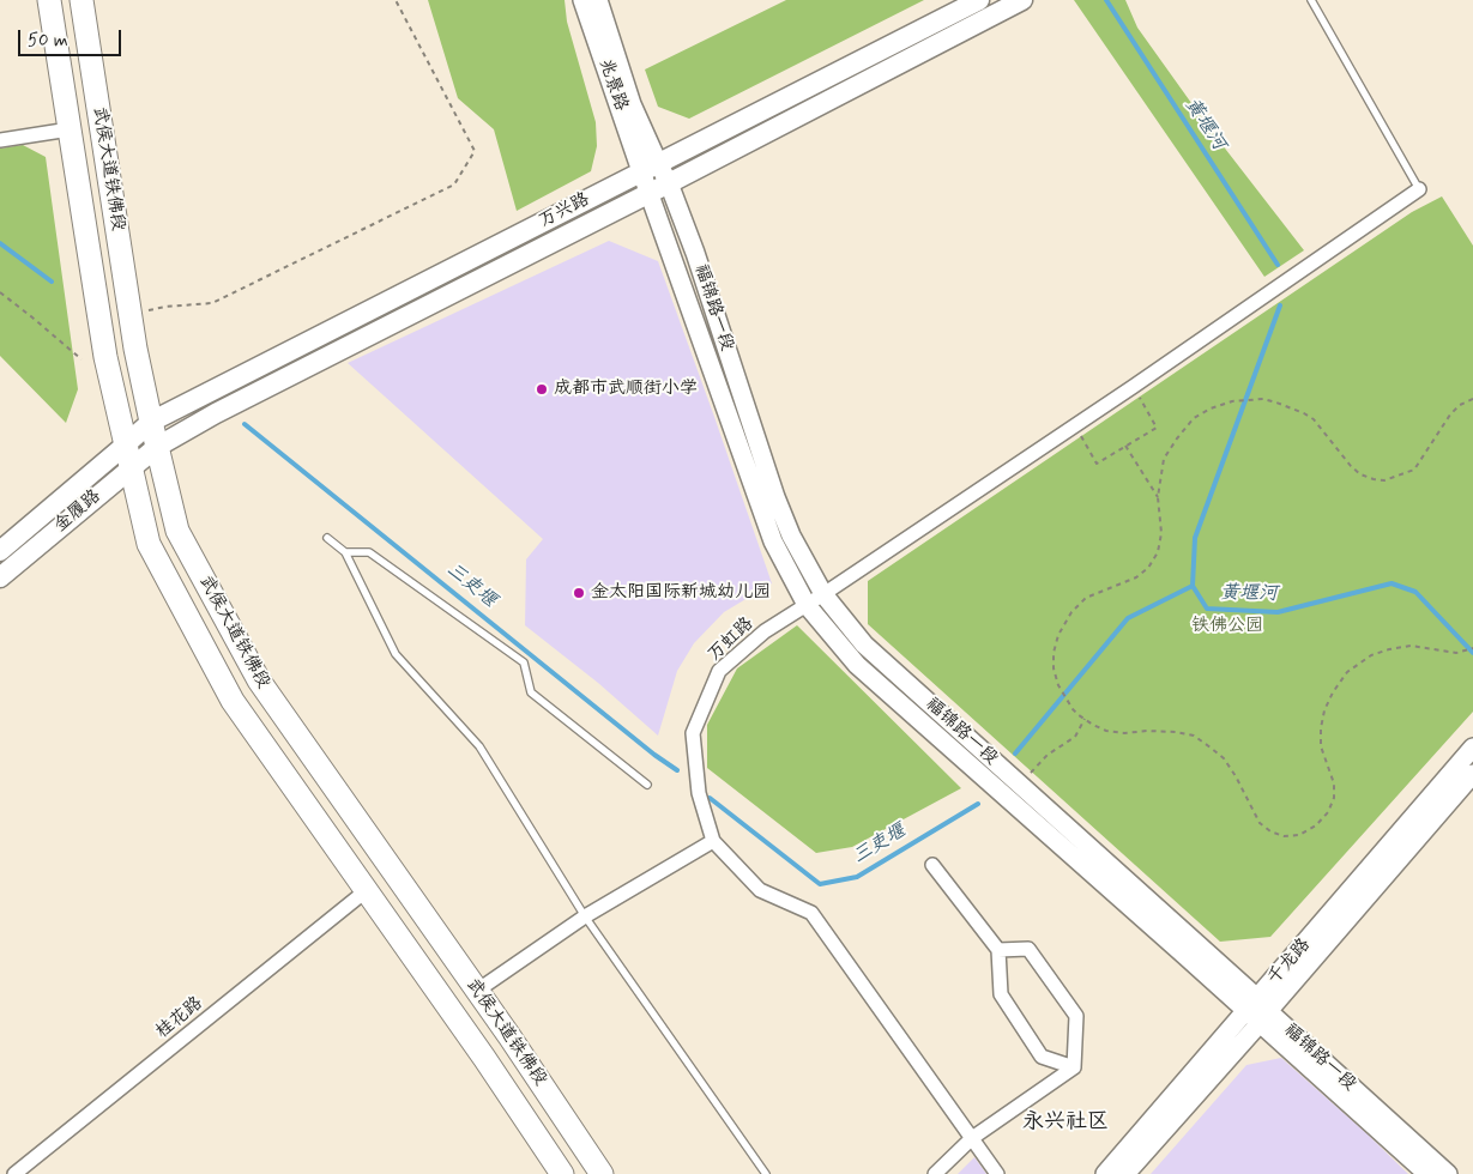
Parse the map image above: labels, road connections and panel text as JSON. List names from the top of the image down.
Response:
{
  "streets": {
    "main road": ["武侯大道铁佛段", "万兴路", "金履路"],
    "street": [
      "兆景路",
      "福锦路一段",
      "万虹路",
      "千龙路",
      "桂花路"
    ]
  },
  "crossings": [
    ["兆景路", "万兴路"],
    ["兆景路", "福锦路一段"],
    ["武侯大道铁佛段", "万兴路"],
    ["武侯大道铁佛段", "金履路"],
    ["武侯大道铁佛段", "桂花路"],
    ["万兴路", "福锦路一段"],
    ["万兴路", "金履路"],
    ["福锦路一段", "金履路"],
    ["福锦路一段", "万虹路"],
    ["福锦路一段", "千龙路"]
  ],
  "districts": ["永兴社区"],
  "water": ["黄堰河", "三吏堰"],
  "parks": ["铁佛公园"],
  "places": ["成都市武顺街小学", "金太阳国际新城幼儿园"],
  "scale_bar": "50 m"
}
